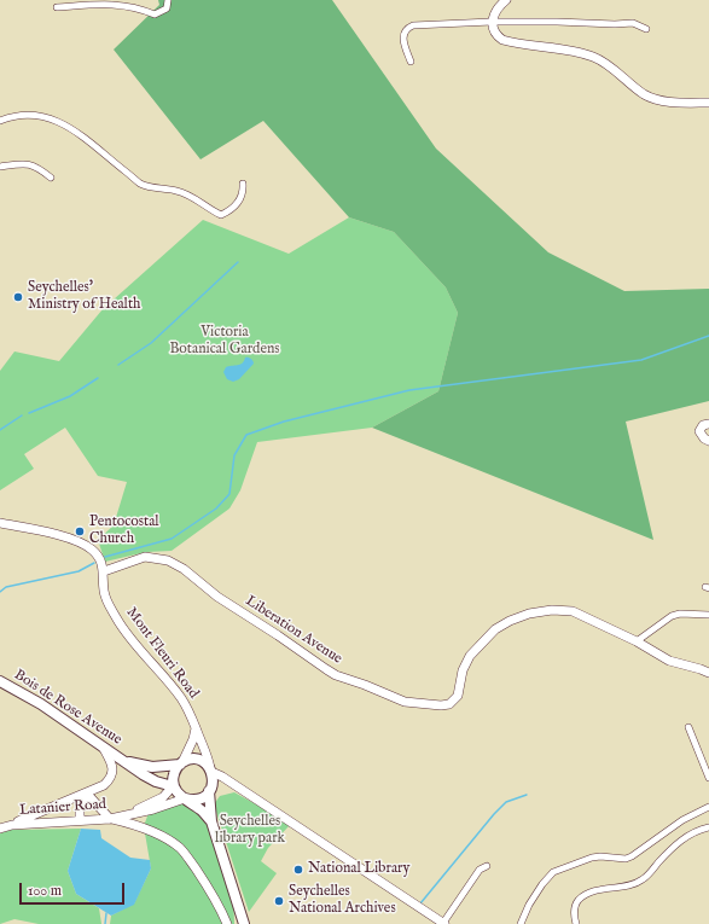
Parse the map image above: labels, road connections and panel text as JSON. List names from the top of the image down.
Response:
{
  "streets": {
    "main road": [
      "Liberation Avenue",
      "Mont Fleuri Road",
      "Bois de Rose Avenue",
      "Latanier Road"
    ]
  },
  "crossings": [
    ["Liberation Avenue", "Mont Fleuri Road"],
    ["Mont Fleuri Road", "Bois de Rose Avenue"],
    ["Mont Fleuri Road", "Latanier Road"],
    ["Bois de Rose Avenue", "Latanier Road"]
  ],
  "parks": ["Victoria Botanical Gardens", "Seychelles library park"],
  "places": [
    "Seychelles' Ministry of Health",
    "Pentocostal Church",
    "National Library",
    "Seychelles National Archives"
  ],
  "scale_bar": "100 m"
}
